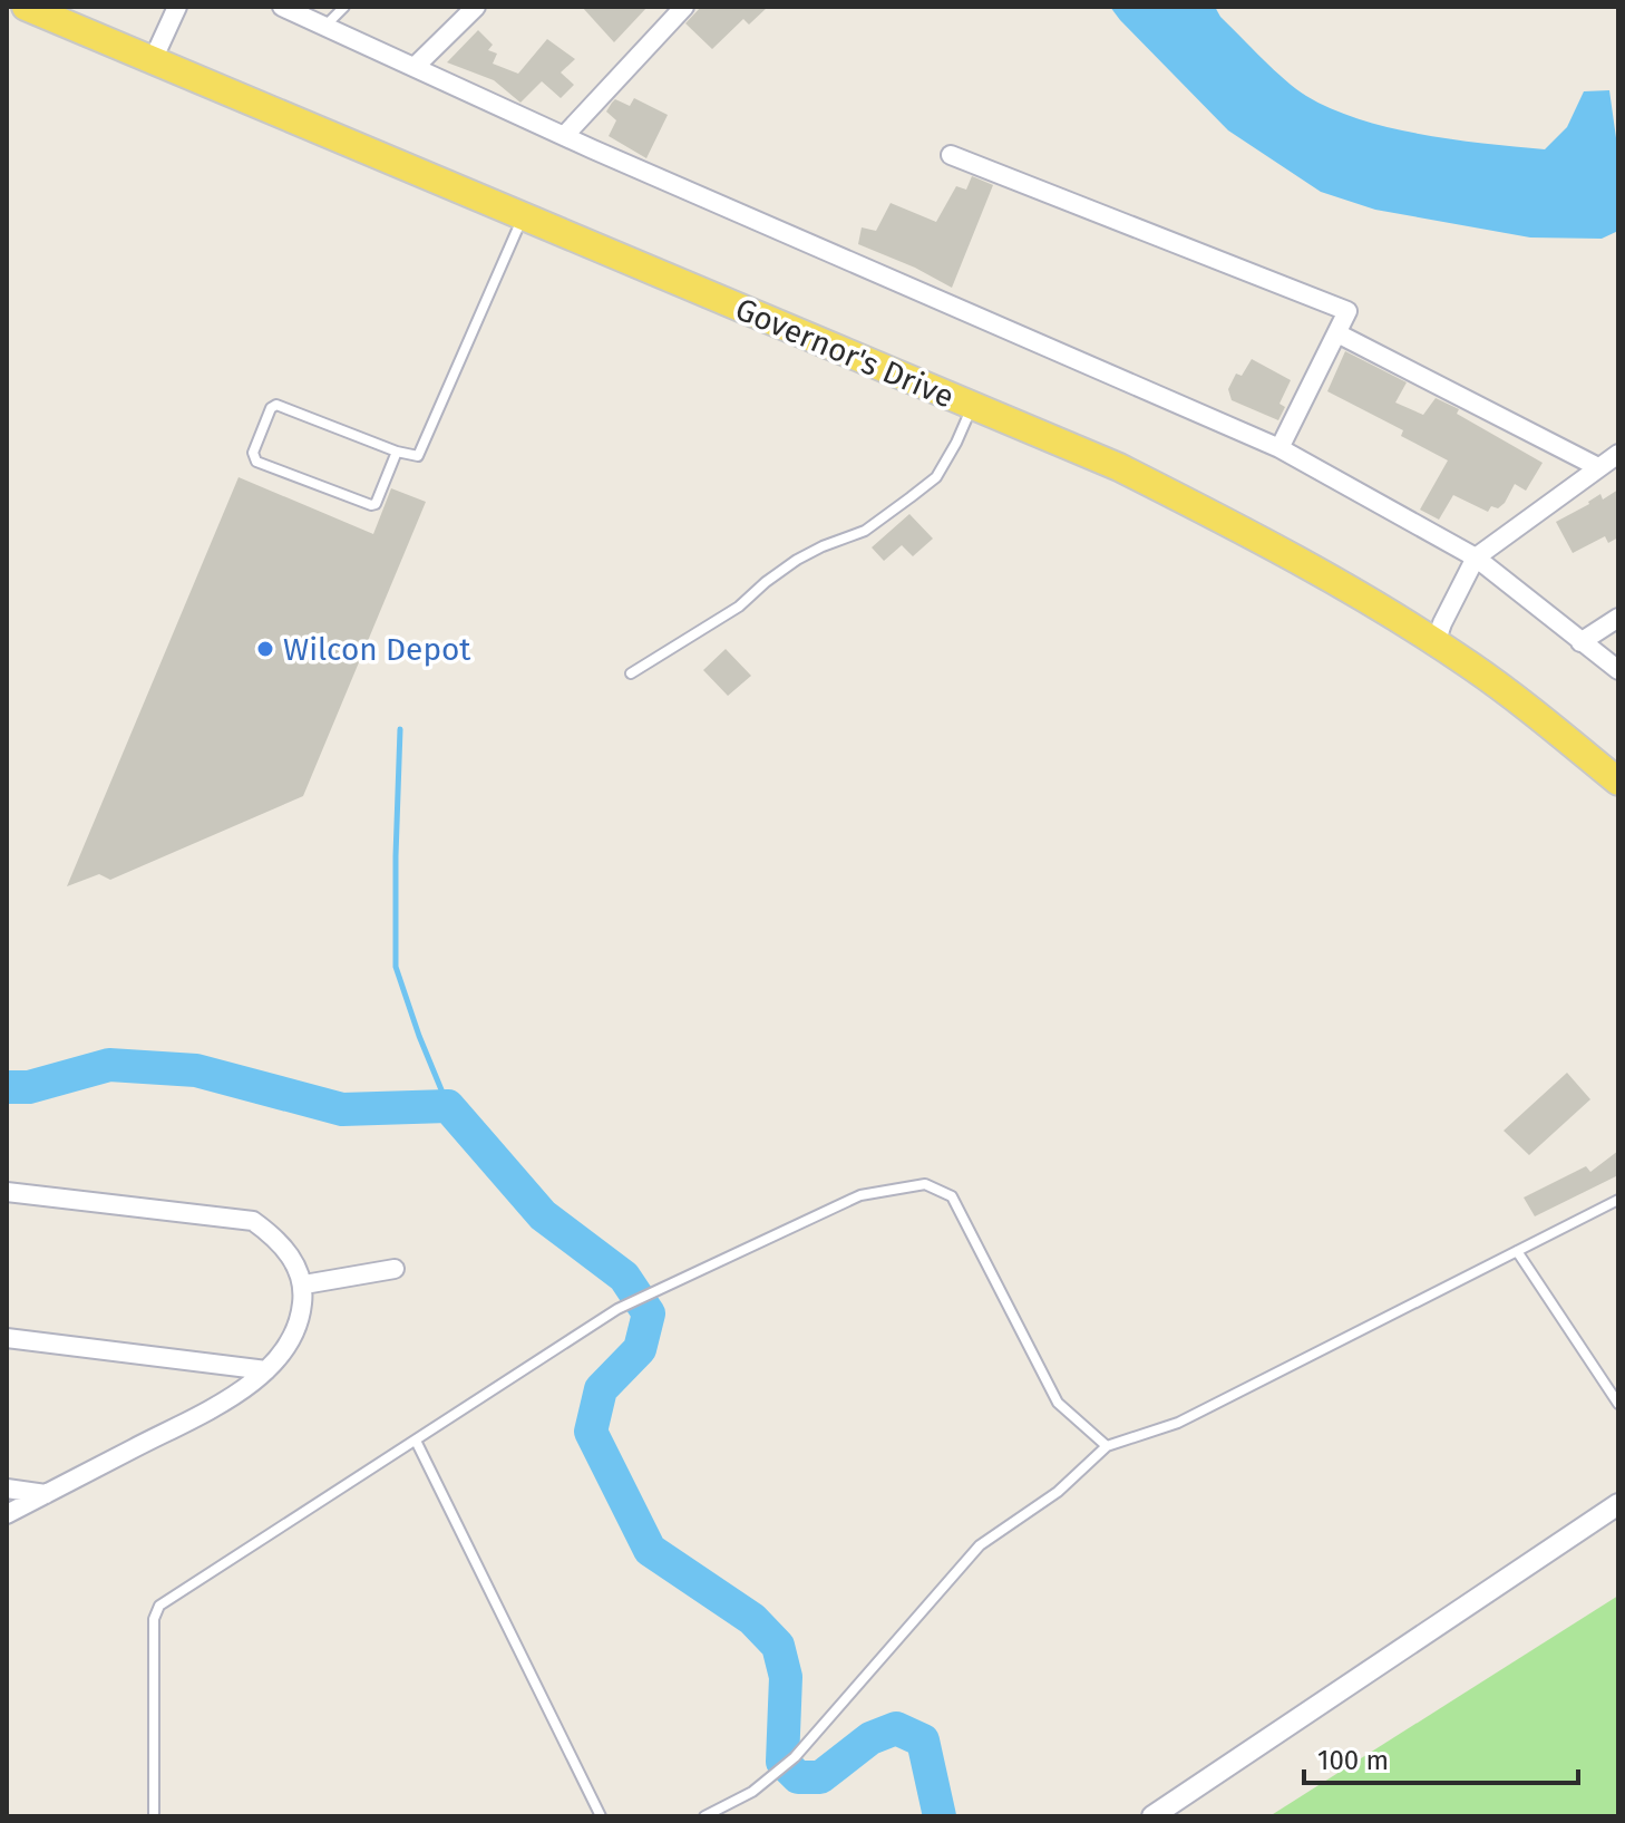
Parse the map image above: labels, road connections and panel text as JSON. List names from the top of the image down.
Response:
{
  "streets": {
    "main road": ["Governor's Drive"]
  },
  "places": ["Wilcon Depot"],
  "scale_bar": "100 m"
}
